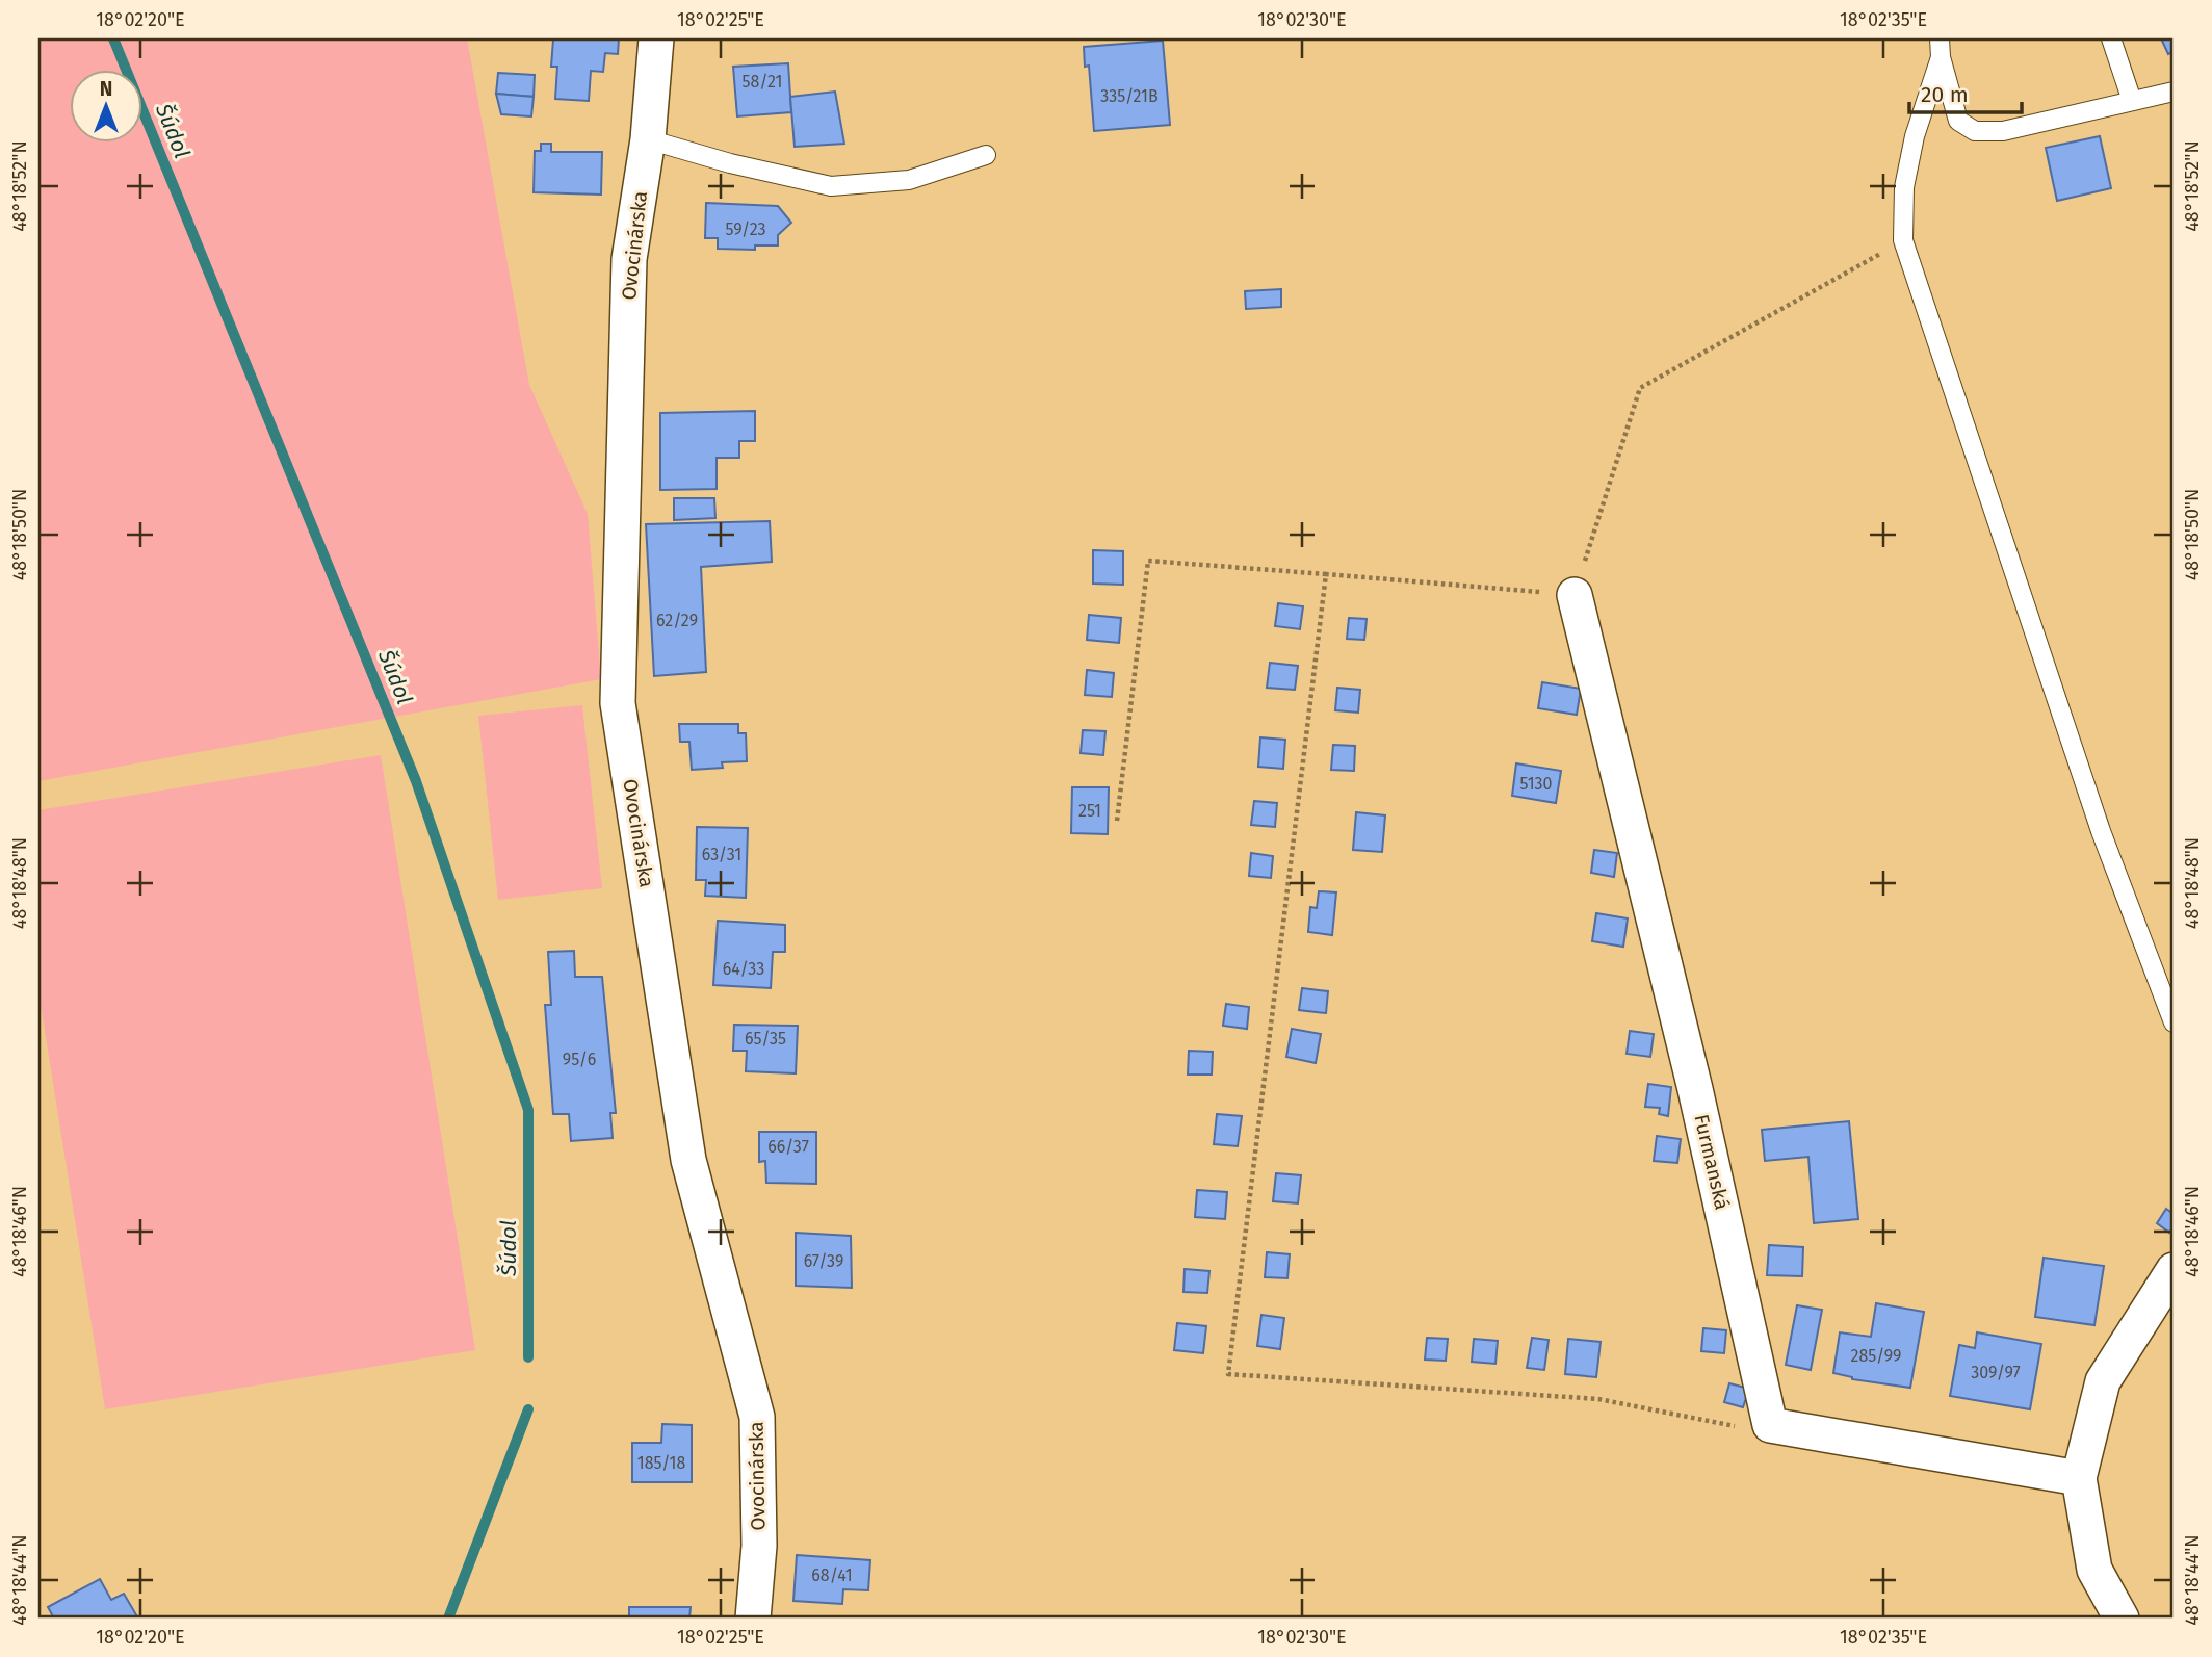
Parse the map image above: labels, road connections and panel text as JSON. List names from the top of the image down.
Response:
{
  "streets": {
    "street": ["Ovocinárska", "Furmanská"]
  },
  "water": ["Šúdol"],
  "house_numbers": [
    "58/21",
    "335/21B",
    "59/23",
    "62/29",
    "5130",
    "251",
    "63/31",
    "64/33",
    "65/35",
    "95/6",
    "66/37",
    "67/39",
    "285/99",
    "309/97",
    "185/18",
    "68/41"
  ],
  "scale_bar": "20 m",
  "north": "top",
  "coordinates": [
    "18°02'20\"E",
    "18°02'25\"E",
    "18°02'30\"E",
    "18°02'35\"E",
    "48°18'52\"N",
    "48°18'50\"N",
    "48°18'48\"N",
    "48°18'46\"N",
    "48°18'44\"N"
  ]
}
